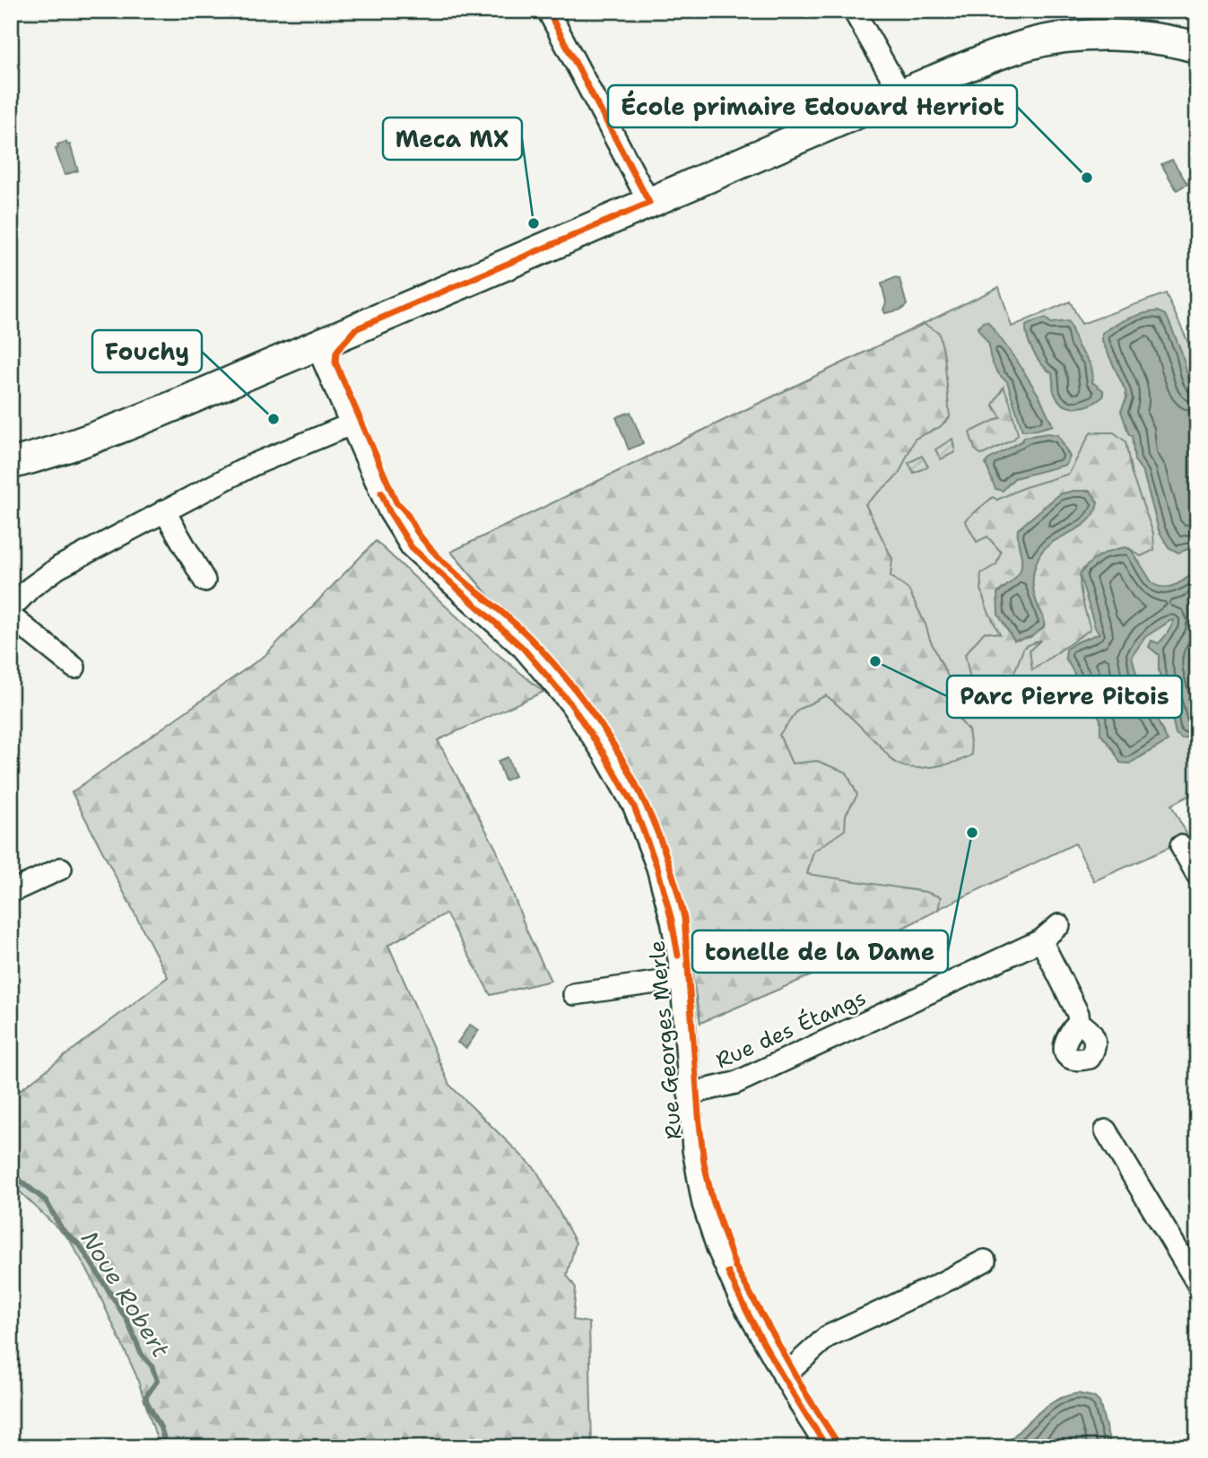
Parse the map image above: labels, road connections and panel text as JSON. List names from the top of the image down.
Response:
{
  "streets": {
    "street": ["Rue des Étangs", "Rue Georges Merle"]
  },
  "crossings": [
    ["Rue des Étangs", "Rue Georges Merle"]
  ],
  "water": ["Noue Robert"],
  "places": [
    "École primaire Edouard Herriot",
    "Meca MX",
    "Fouchy",
    "Parc Pierre Pitois",
    "tonelle de la Dame"
  ]
}
